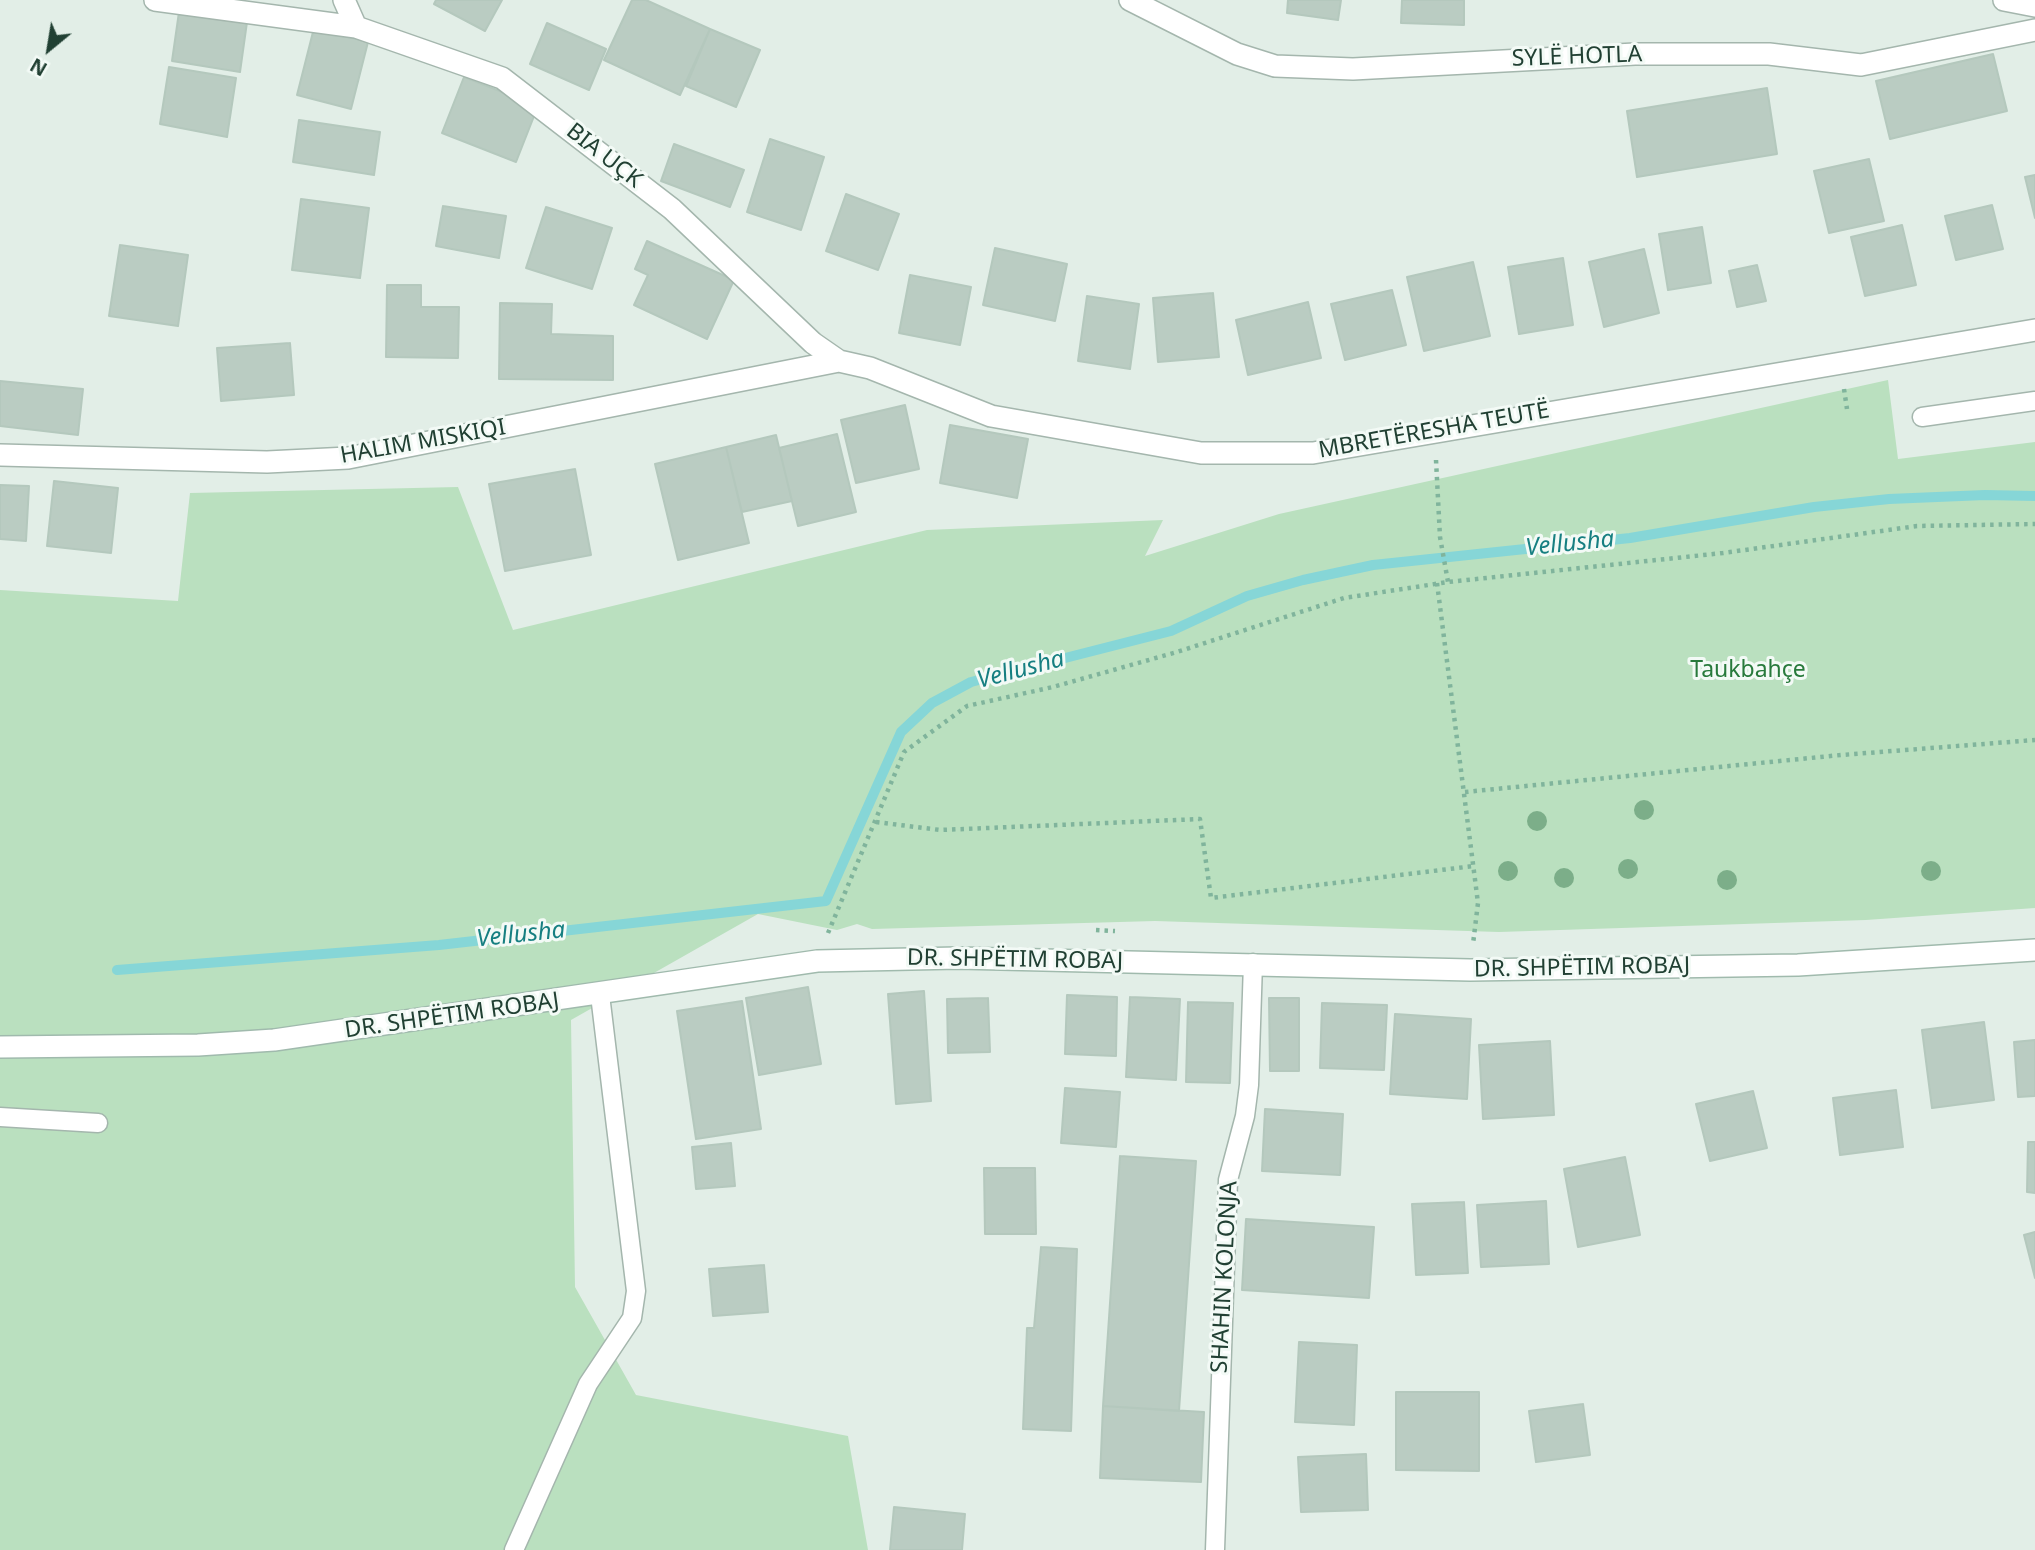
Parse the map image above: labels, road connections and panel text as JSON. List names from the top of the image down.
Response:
{
  "streets": {
    "street": [
      "SYLË HOTLA",
      "BIA UÇK",
      "MBRETËRESHA TEUTË",
      "HALIM MISKIQI",
      "DR. SHPËTIM ROBAJ"
    ],
    "lane": ["SHAHIN KOLONJA"]
  },
  "crossings": [
    ["BIA UÇK", "MBRETËRESHA TEUTË"],
    ["BIA UÇK", "HALIM MISKIQI"],
    ["MBRETËRESHA TEUTË", "HALIM MISKIQI"],
    ["DR. SHPËTIM ROBAJ", "SHAHIN KOLONJA"]
  ],
  "water": ["Vellusha"],
  "parks": ["Taukbahçe"],
  "north": "bottom left"
}
